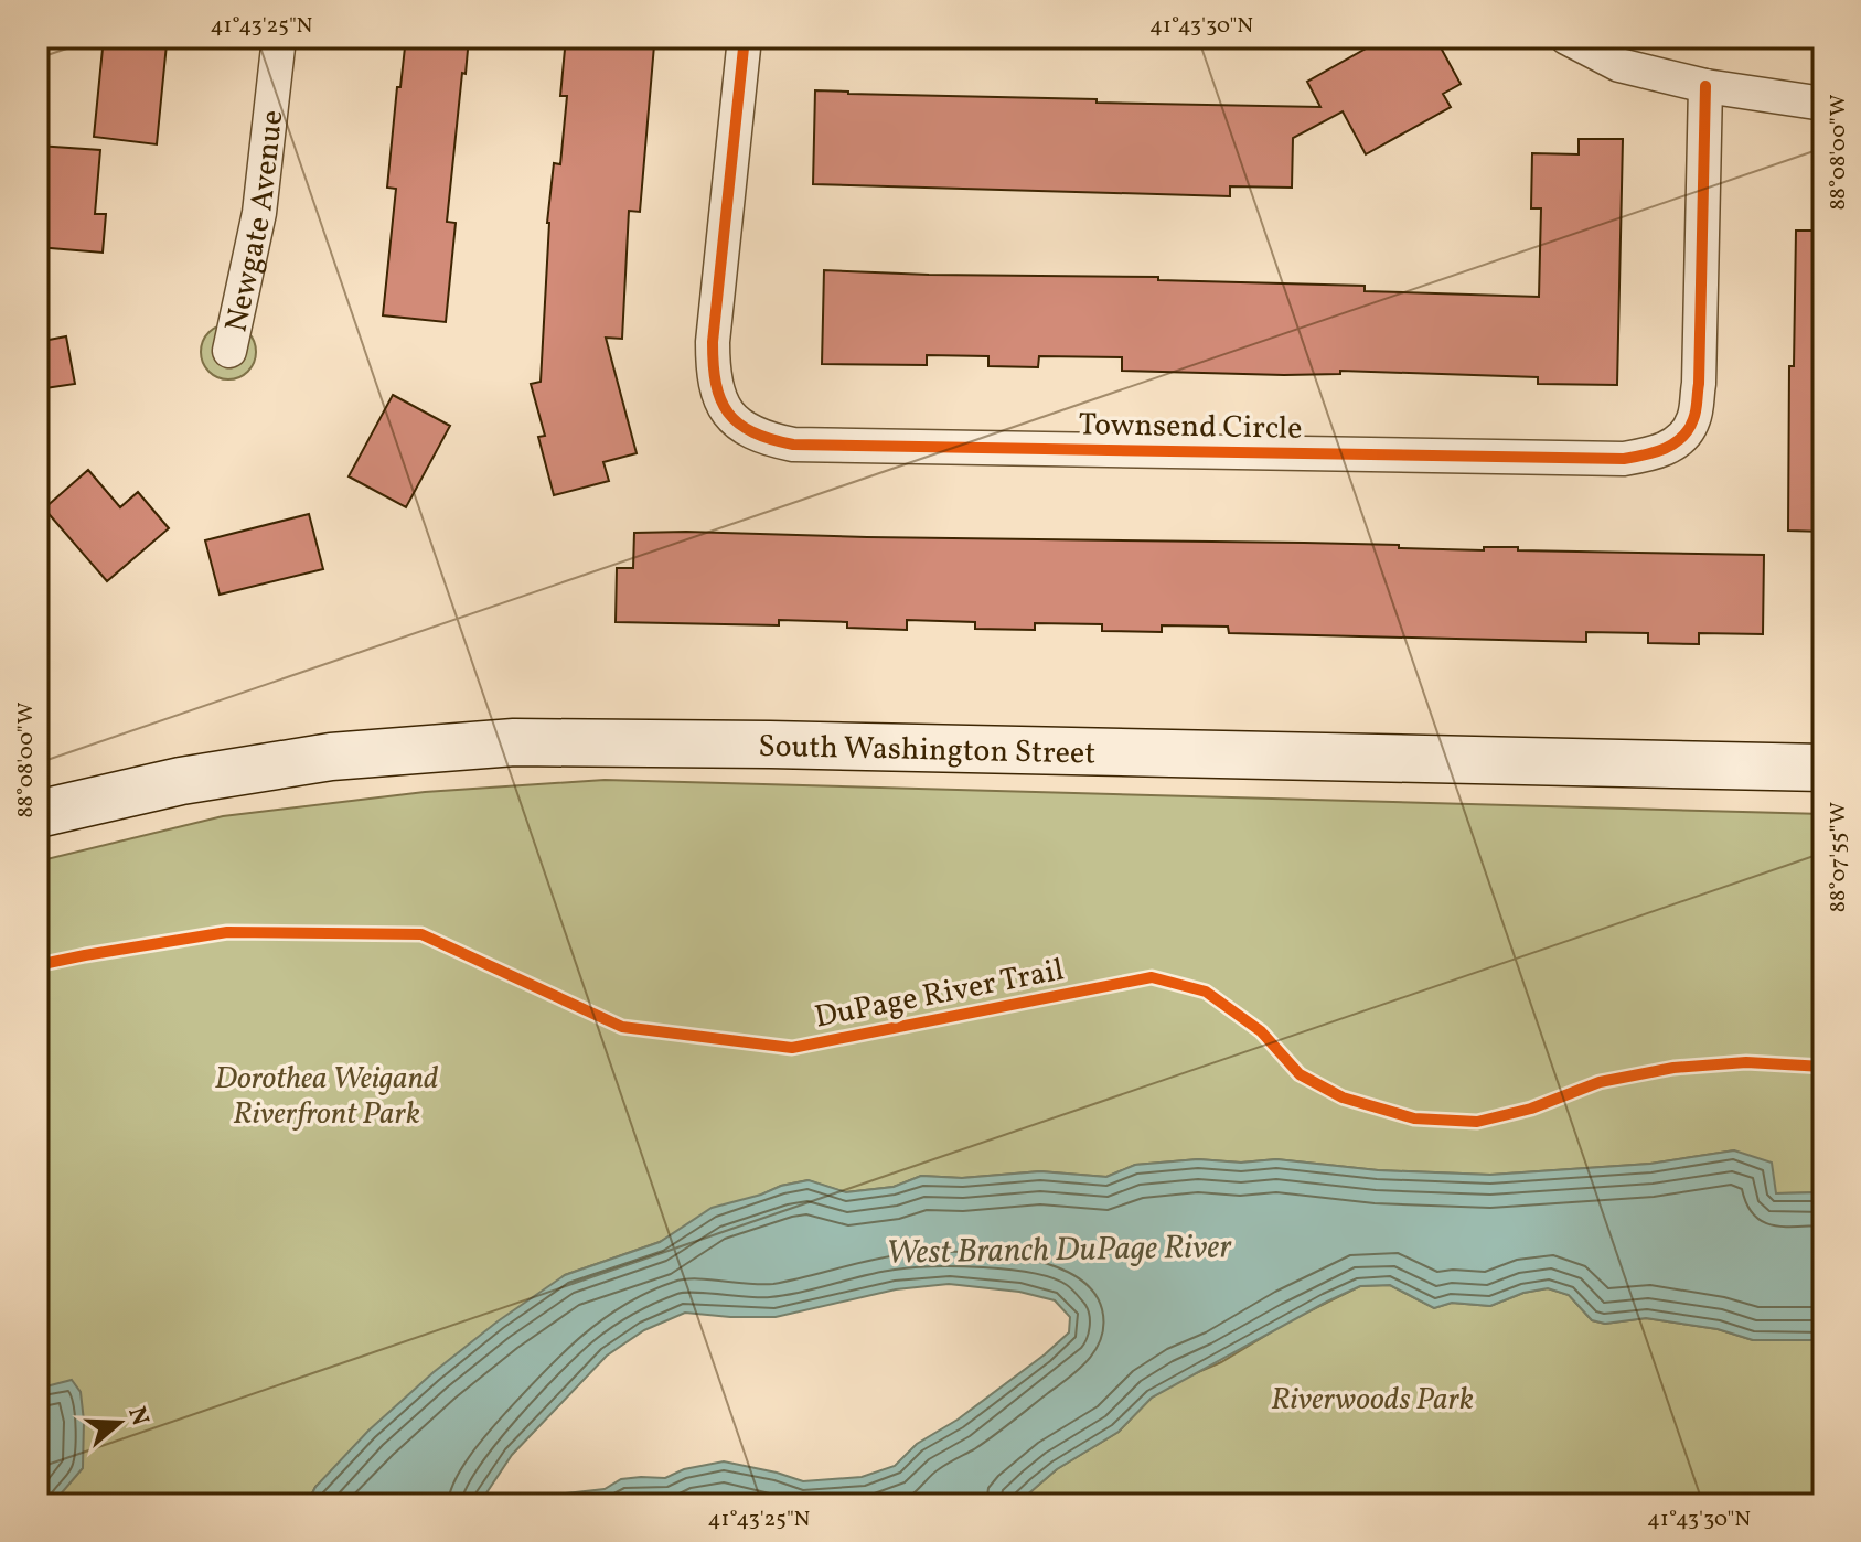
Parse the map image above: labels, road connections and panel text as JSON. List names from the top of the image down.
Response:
{
  "streets": {
    "main road": ["South Washington Street"],
    "street": ["Newgate Avenue", "Townsend Circle"],
    "cycle path": ["DuPage River Trail"]
  },
  "water": ["West Branch DuPage River"],
  "parks": ["Dorothea Weigand Riverfront Park", "Riverwoods Park"],
  "north": "right",
  "coordinates": [
    "41°43'25\"N",
    "41°43'30\"N",
    "88°08'00\"W",
    "88°07'55\"W"
  ]
}
